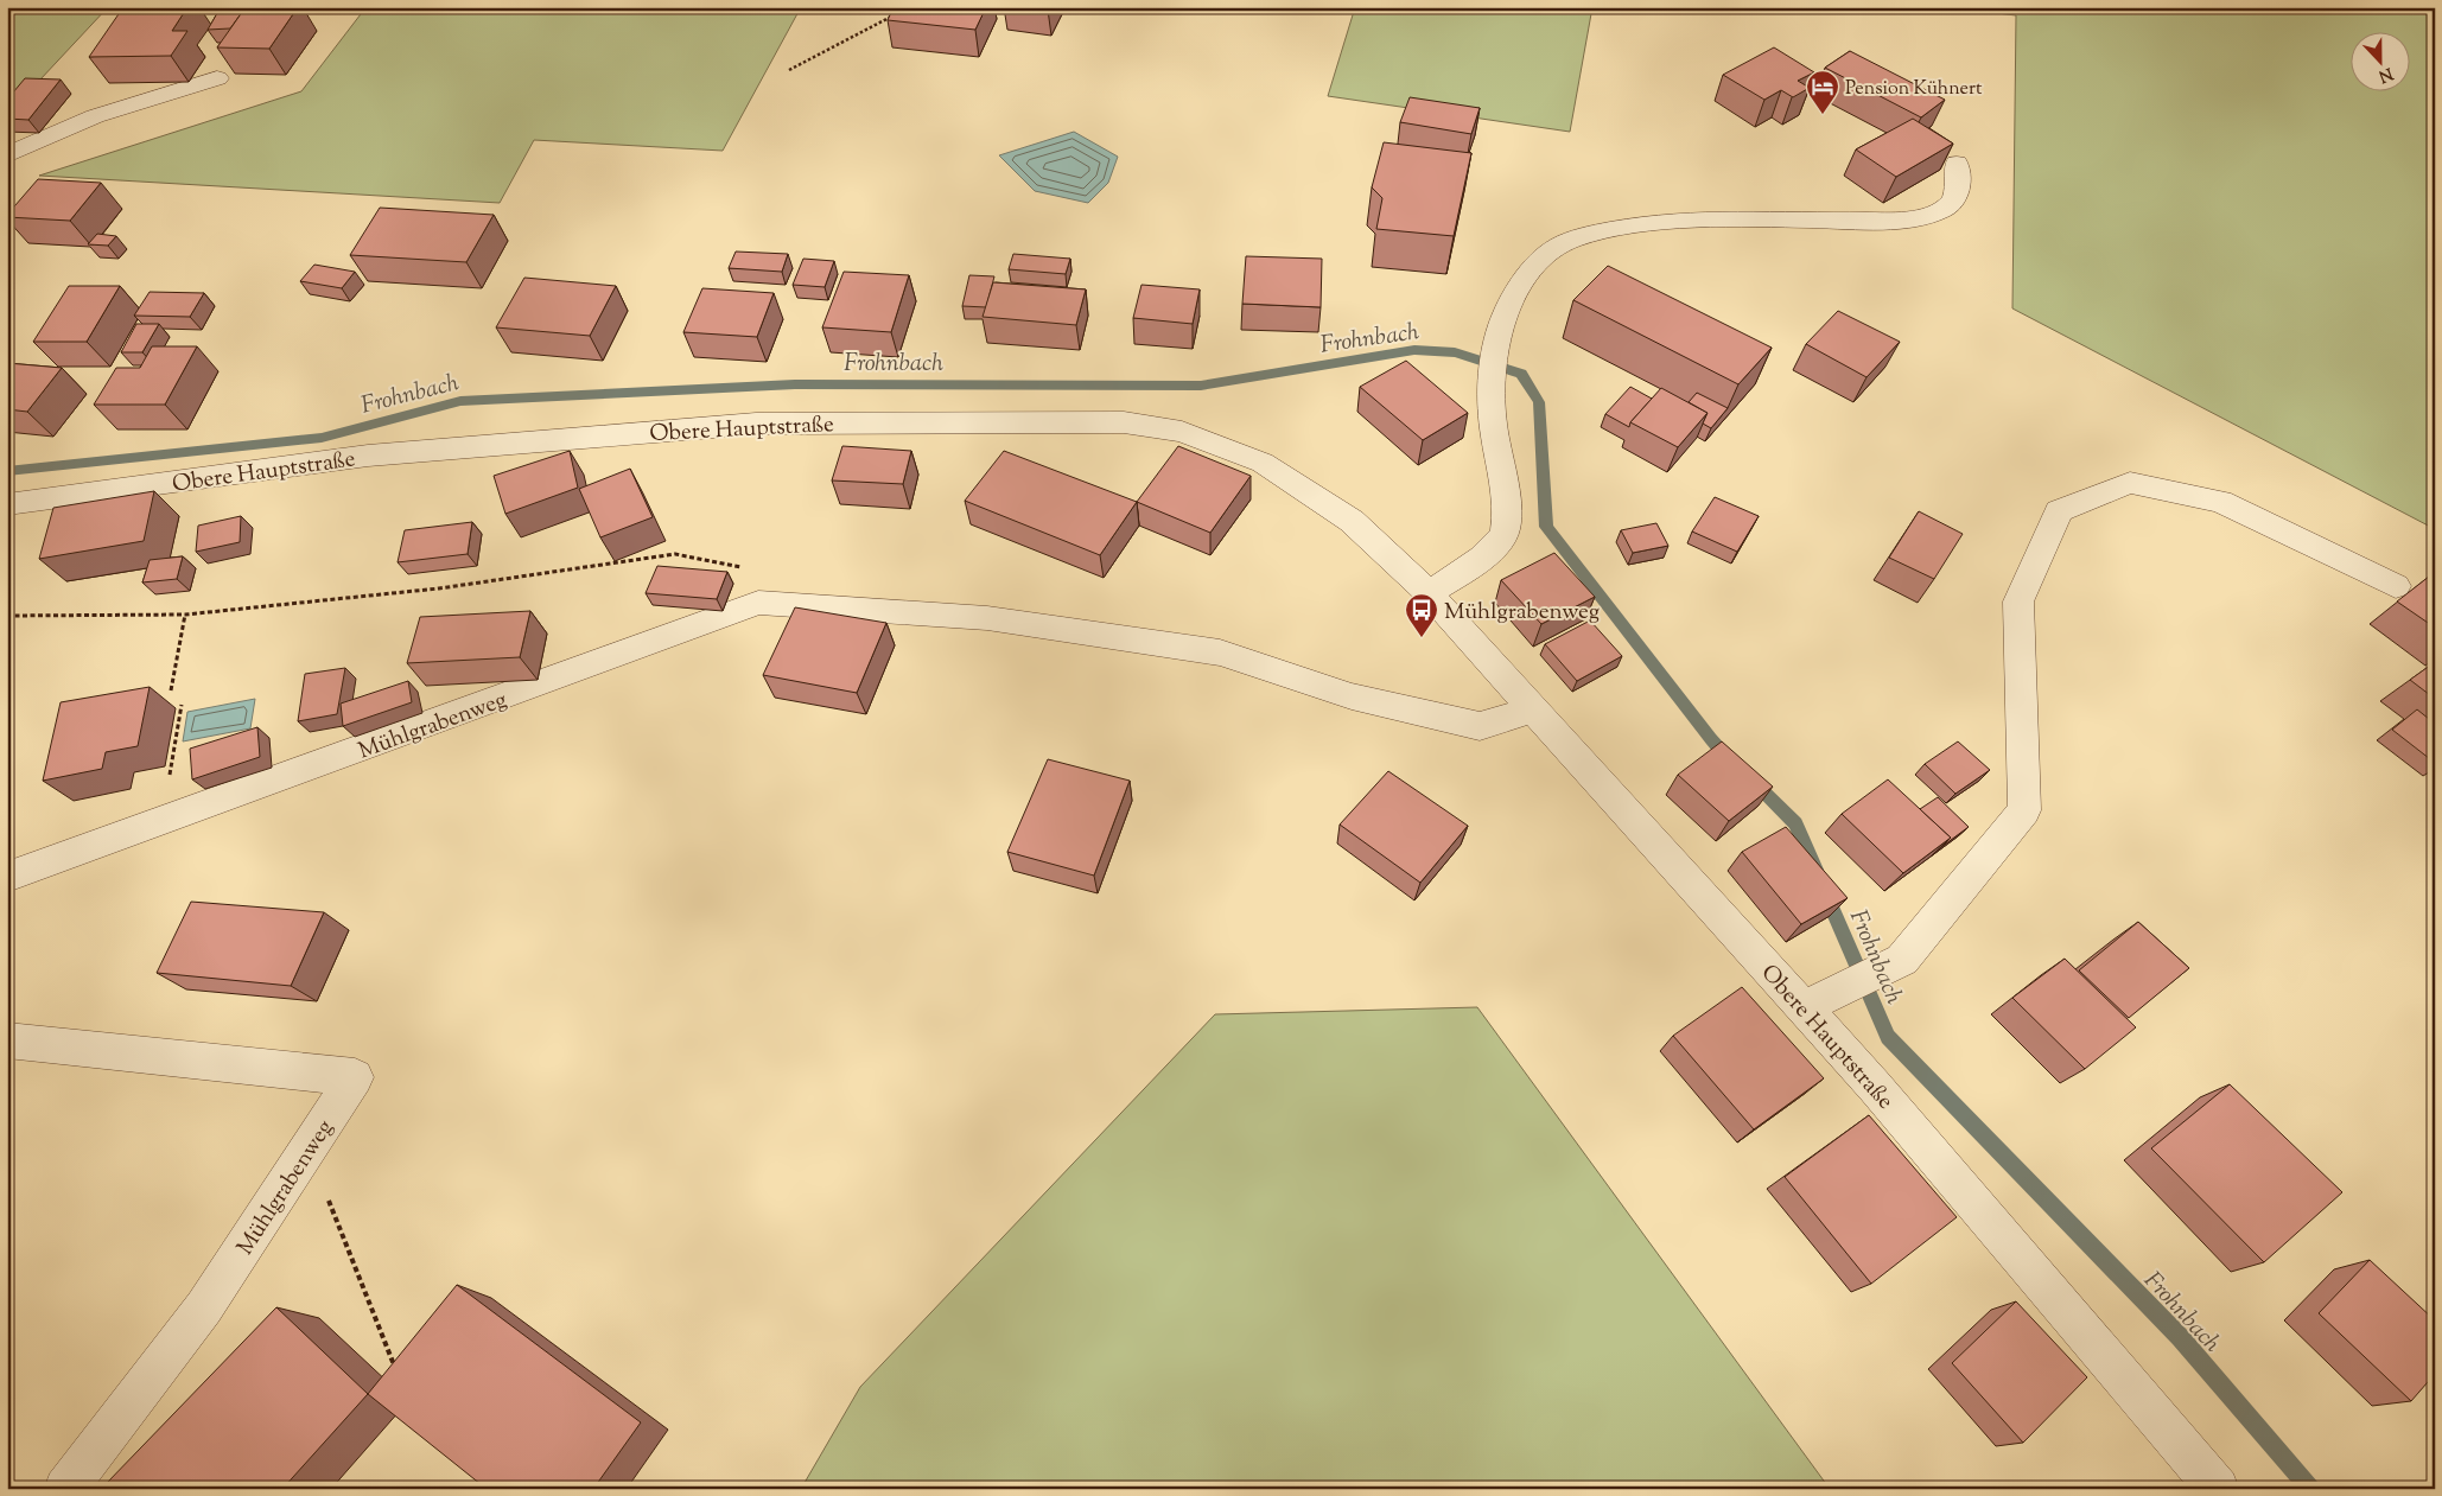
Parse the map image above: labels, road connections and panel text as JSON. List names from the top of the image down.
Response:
{
  "streets": {
    "street": ["Obere Hauptstraße", "Mühlgrabenweg"]
  },
  "crossings": [
    ["Obere Hauptstraße", "Mühlgrabenweg"]
  ],
  "water": ["Frohnbach"],
  "places": {
    "hotel": ["Pension Kühnert"],
    "bus stop": ["Mühlgrabenweg"]
  },
  "north": "bottom"
}
